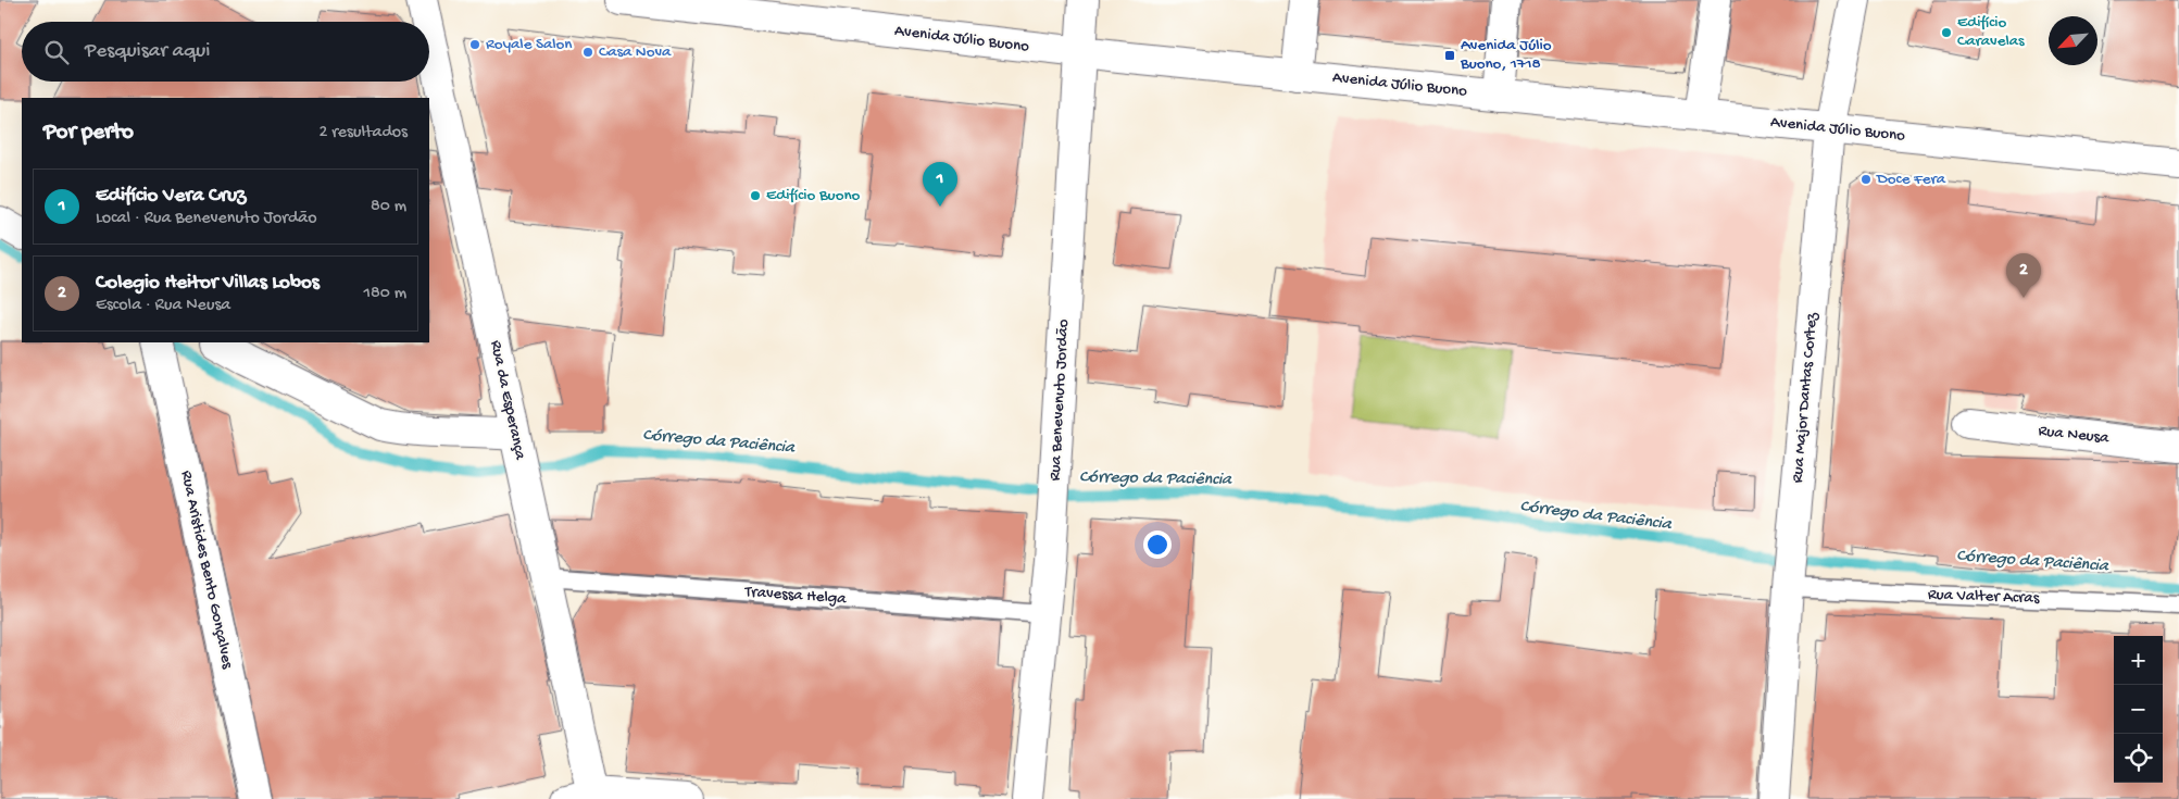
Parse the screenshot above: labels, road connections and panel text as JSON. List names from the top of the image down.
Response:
{
  "streets": {
    "street": [
      "Avenida Júlio Buono",
      "Rua Major Dantas Cortez",
      "Rua da Esperança",
      "Rua Benevenuto Jordão",
      "Rua Neusa",
      "Rua Aristides Bento Gonçalves"
    ],
    "lane": ["Travessa Helga", "Rua Valter Acras"]
  },
  "crossings": [
    ["Avenida Júlio Buono", "Rua Major Dantas Cortez"],
    ["Avenida Júlio Buono", "Rua Benevenuto Jordão"],
    ["Rua Major Dantas Cortez", "Rua Valter Acras"],
    ["Rua da Esperança", "Travessa Helga"],
    ["Rua Benevenuto Jordão", "Travessa Helga"]
  ],
  "water": ["Córrego da Paciência"],
  "places": {
    "other": [
      "Edifício Caravelas",
      "Royale Salon",
      "Casa Nova",
      "Doce Fera",
      "Edifício Buono"
    ],
    "transit": ["Avenida Júlio Buono, 1718"]
  },
  "north": "bottom left",
  "page": {
    "search": "Pesquisar aqui",
    "heading": ["Por perto", "2 resultados"],
    "pins": ["1", "2"],
    "list": [
      {
        "mark": "1",
        "name": "Edifício Vera Cruz",
        "note": "Local · Rua Benevenuto Jordão",
        "value": "80 m"
      },
      {
        "mark": "2",
        "name": "Colegio Heitor Villas Lobos",
        "note": "Escola · Rua Neusa",
        "value": "180 m"
      }
    ],
    "map_buttons": ["+", "−"]
  }
}
